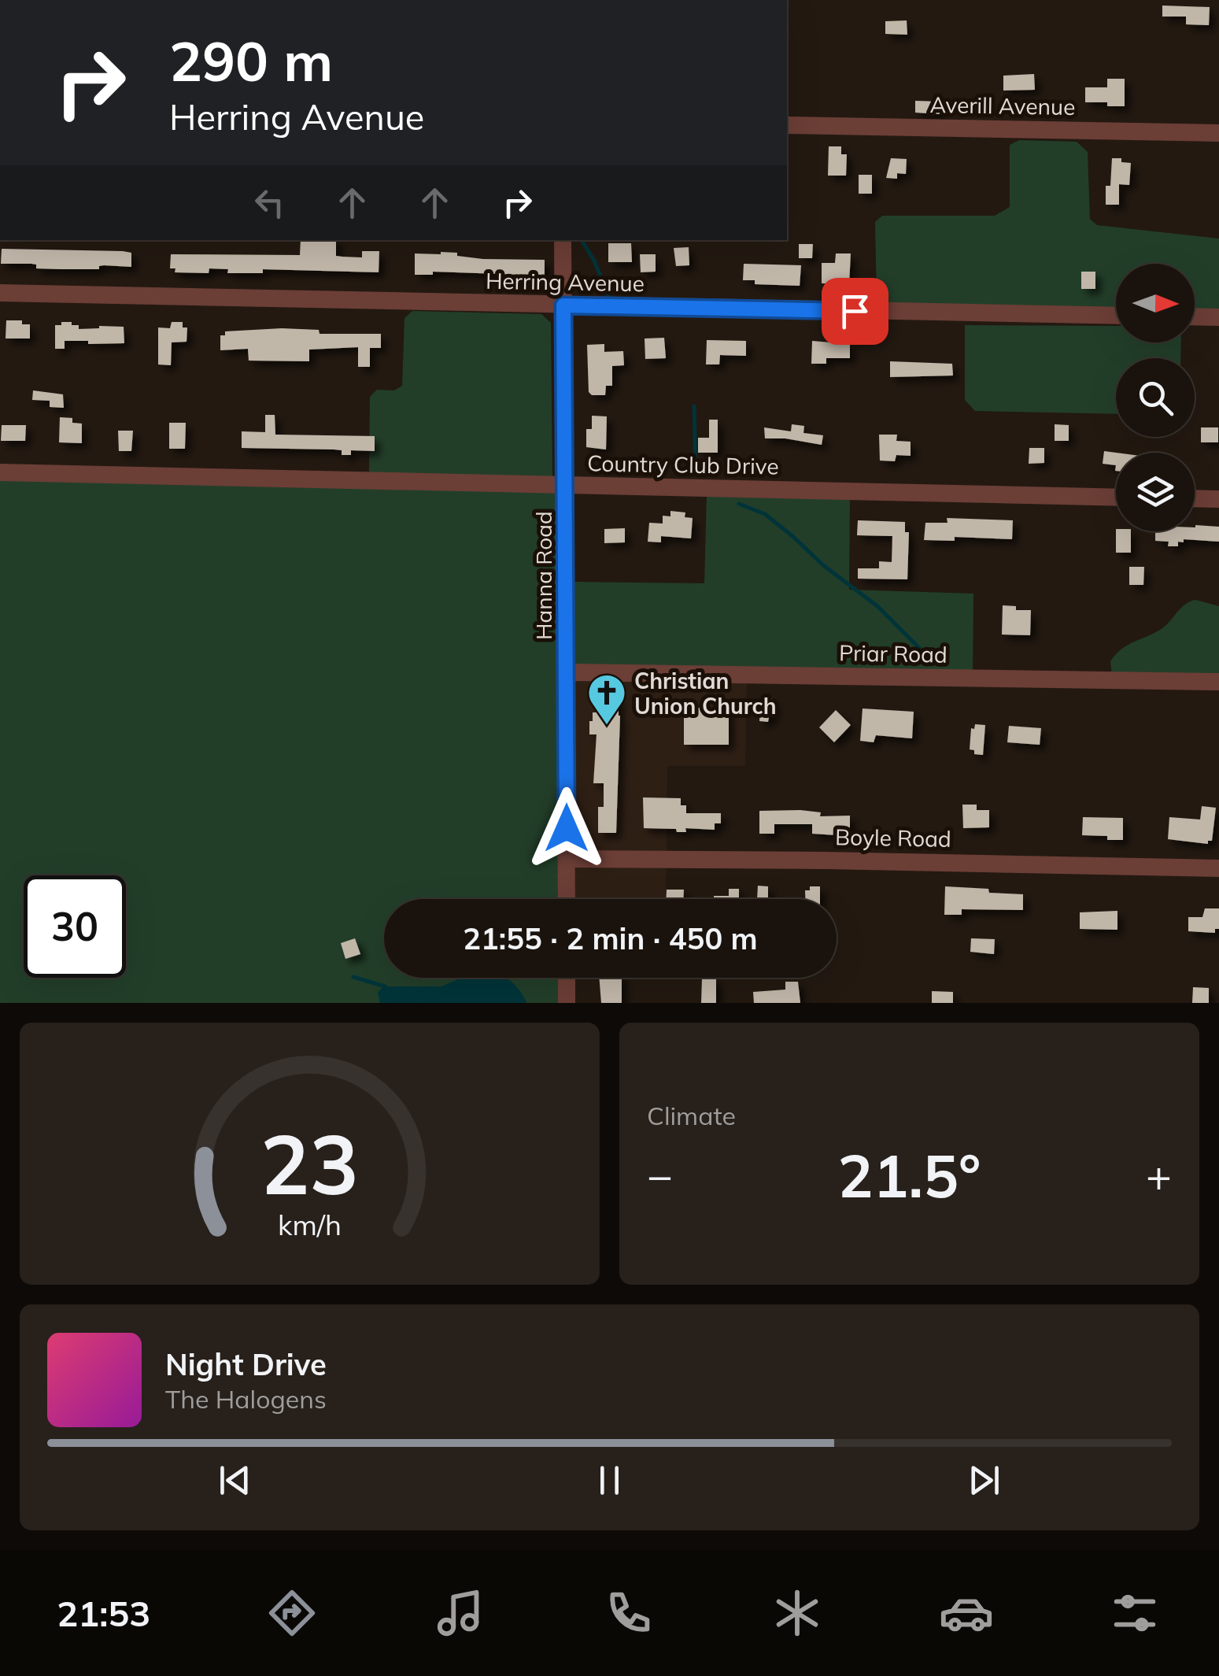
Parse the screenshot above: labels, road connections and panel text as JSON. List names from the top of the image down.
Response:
{
  "streets": {
    "street": [
      "Averill Avenue",
      "Herring Avenue",
      "Country Club Drive",
      "Hanna Road",
      "Priar Road",
      "Boyle Road"
    ]
  },
  "crossings": [
    ["Herring Avenue", "Hanna Road"],
    ["Country Club Drive", "Hanna Road"],
    ["Hanna Road", "Priar Road"],
    ["Hanna Road", "Boyle Road"]
  ],
  "places": {
    "church": ["Christian Union Church"]
  },
  "north": "right",
  "page": {
    "turn": ["290 m", "Herring Avenue"],
    "limit": "30",
    "trip": "21:55 · 2 min · 450 m",
    "tile": "Climate",
    "heat": ["−", "21.5°", "+"],
    "song": ["Night Drive", "The Halogens"],
    "tabs": "21:53",
    "gauge": ["23", "km/h"]
  }
}
